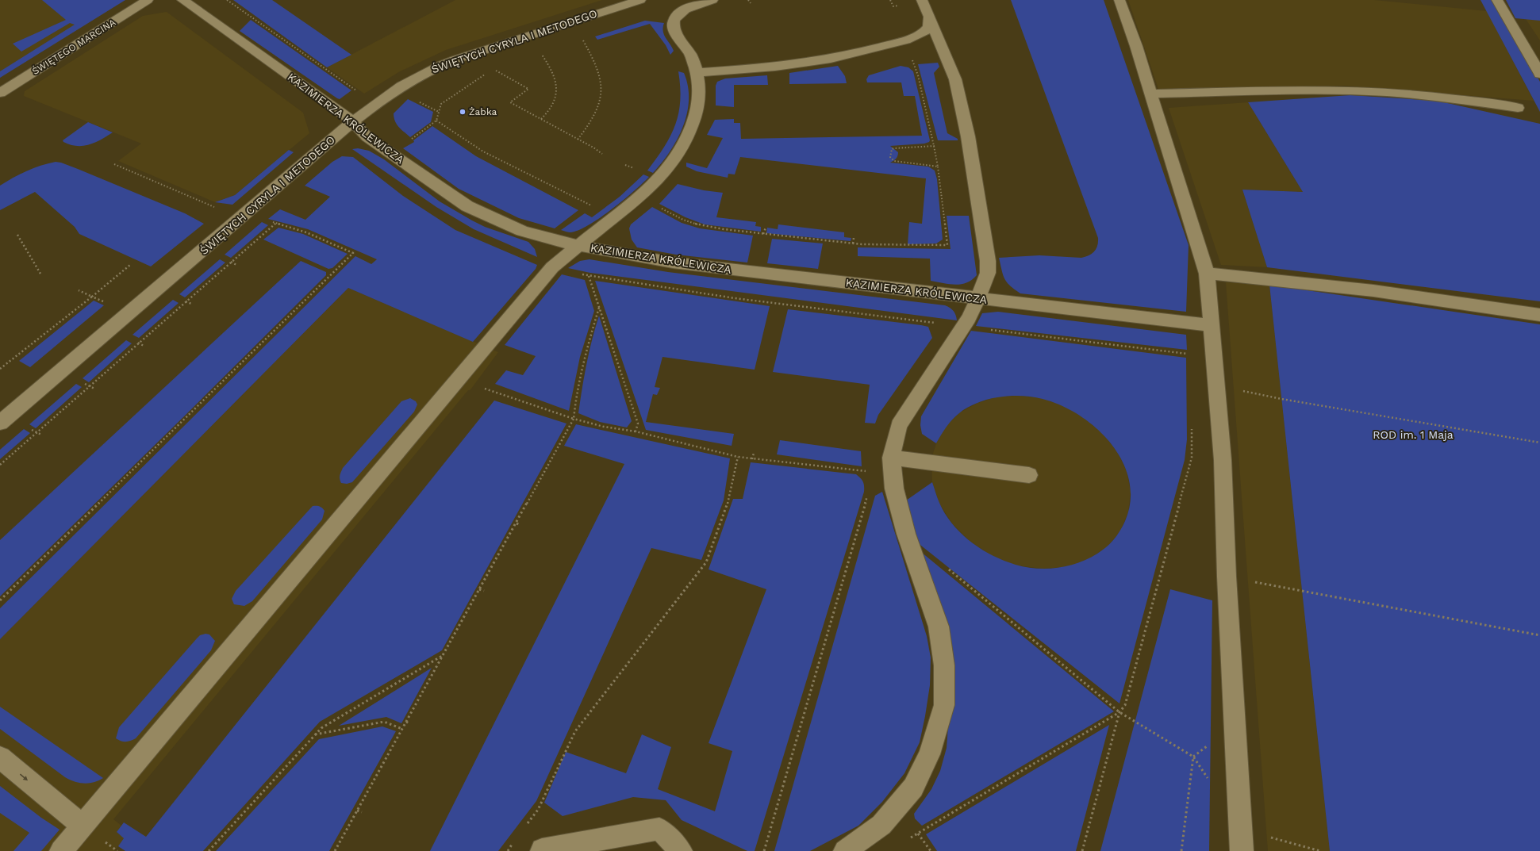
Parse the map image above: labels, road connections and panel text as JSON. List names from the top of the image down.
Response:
{
  "streets": {
    "street": ["ŚWIĘTYCH CYRYLA I METODEGO", "ŚWIĘTEGO MARCINA", "KAZIMIERZA KRÓLEWICZA"]
  },
  "crossings": [
    ["ŚWIĘTYCH CYRYLA I METODEGO", "KAZIMIERZA KRÓLEWICZA"]
  ],
  "parks": ["ROD im. 1 Maja"],
  "places": ["Żabka"]
}
